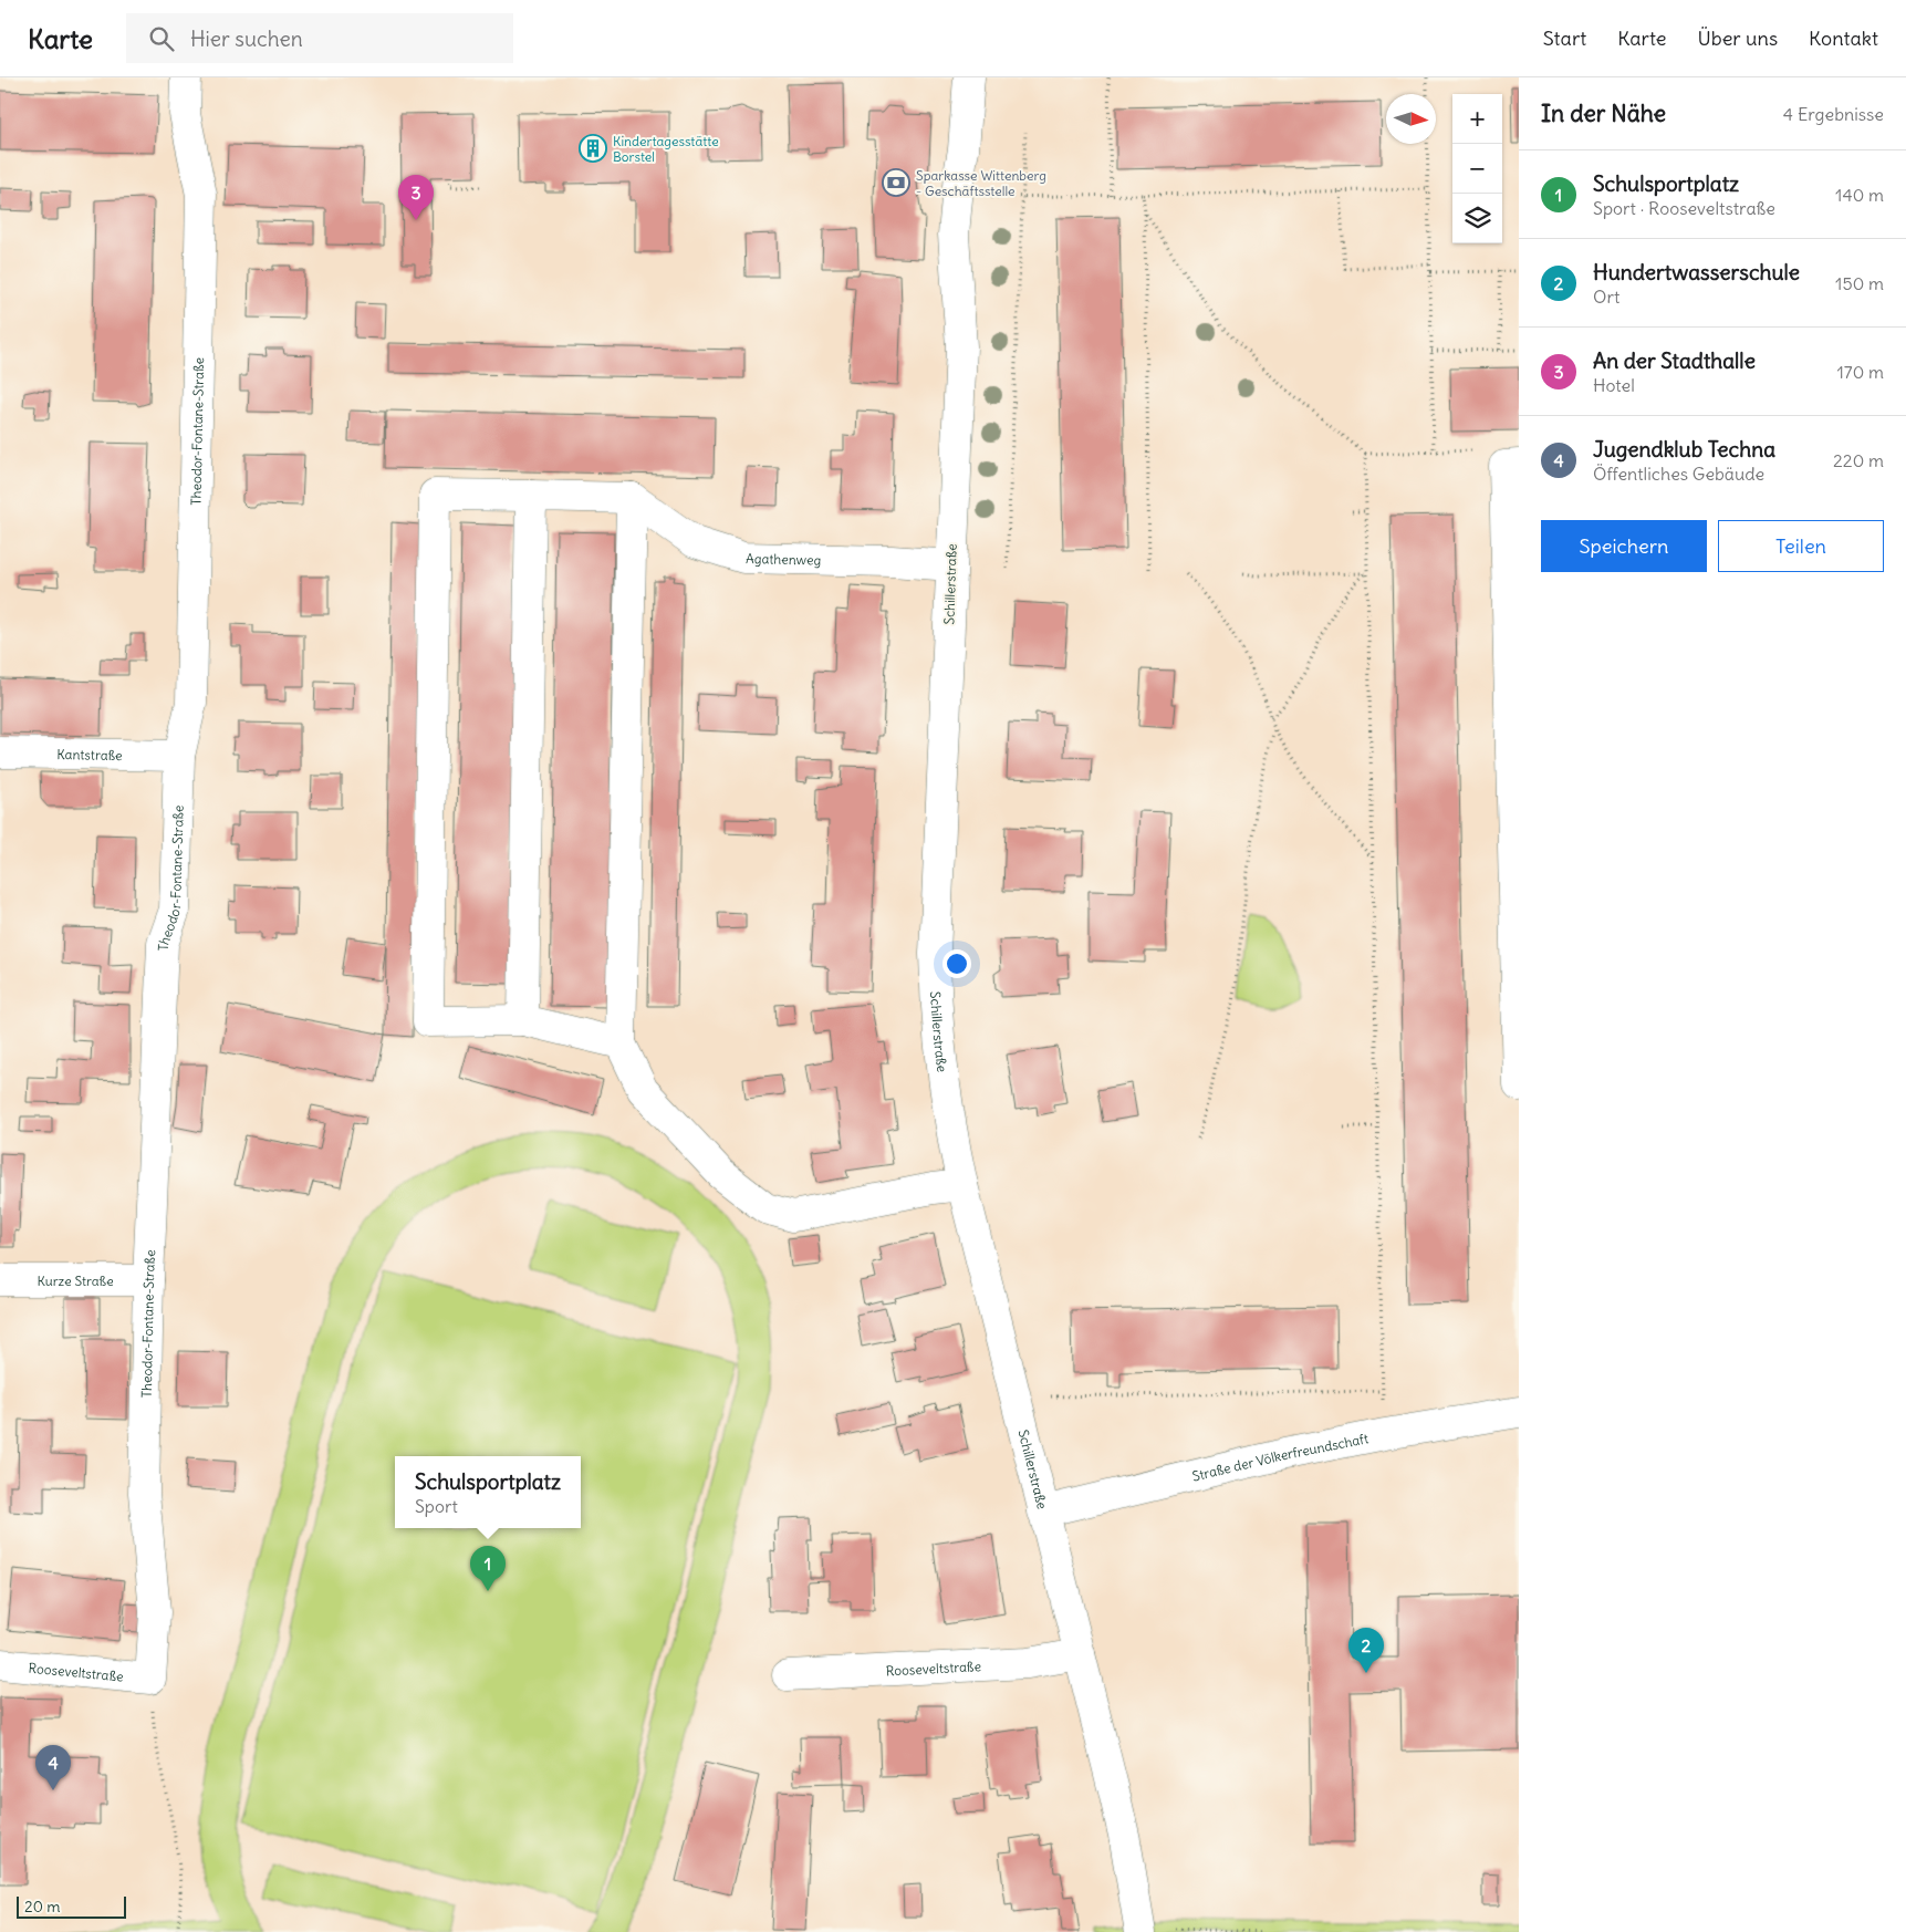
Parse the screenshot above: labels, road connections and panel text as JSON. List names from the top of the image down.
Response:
{
  "streets": {
    "street": [
      "Theodor-Fontane-Straße",
      "Agathenweg",
      "Schillerstraße",
      "Kantstraße",
      "Kurze Straße",
      "Straße der Völkerfreundschaft",
      "Rooseveltstraße"
    ]
  },
  "crossings": [
    ["Theodor-Fontane-Straße", "Kantstraße"],
    ["Theodor-Fontane-Straße", "Kurze Straße"],
    ["Theodor-Fontane-Straße", "Rooseveltstraße"],
    ["Agathenweg", "Schillerstraße"],
    ["Schillerstraße", "Straße der Völkerfreundschaft"],
    ["Schillerstraße", "Rooseveltstraße"]
  ],
  "places": {
    "building": ["Kindertagesstätte Borstel"],
    "bank": ["Sparkasse Wittenberg - Geschäftsstelle"]
  },
  "scale_bar": "20 m",
  "north": "right",
  "page": {
    "header": "Karte",
    "search": "Hier suchen",
    "nav": [
      "Start",
      "Karte",
      "Über uns",
      "Kontakt"
    ],
    "heading": ["In der Nähe", "4 Ergebnisse"],
    "map_buttons": ["+", "−"],
    "list": [
      {
        "mark": "1",
        "name": "Schulsportplatz",
        "note": "Sport · Rooseveltstraße",
        "value": "140 m"
      },
      {
        "mark": "2",
        "name": "Hundertwasserschule",
        "note": "Ort",
        "value": "150 m"
      },
      {
        "mark": "3",
        "name": "An der Stadthalle",
        "note": "Hotel",
        "value": "170 m"
      },
      {
        "mark": "4",
        "name": "Jugendklub Techna",
        "note": "Öffentliches Gebäude",
        "value": "220 m"
      }
    ],
    "pins": [
      "3",
      "1",
      "2",
      "4"
    ],
    "buttons": ["Speichern", "Teilen"],
    "popup": ["Schulsportplatz", "Sport"],
    "scale": "20 m"
  }
}
